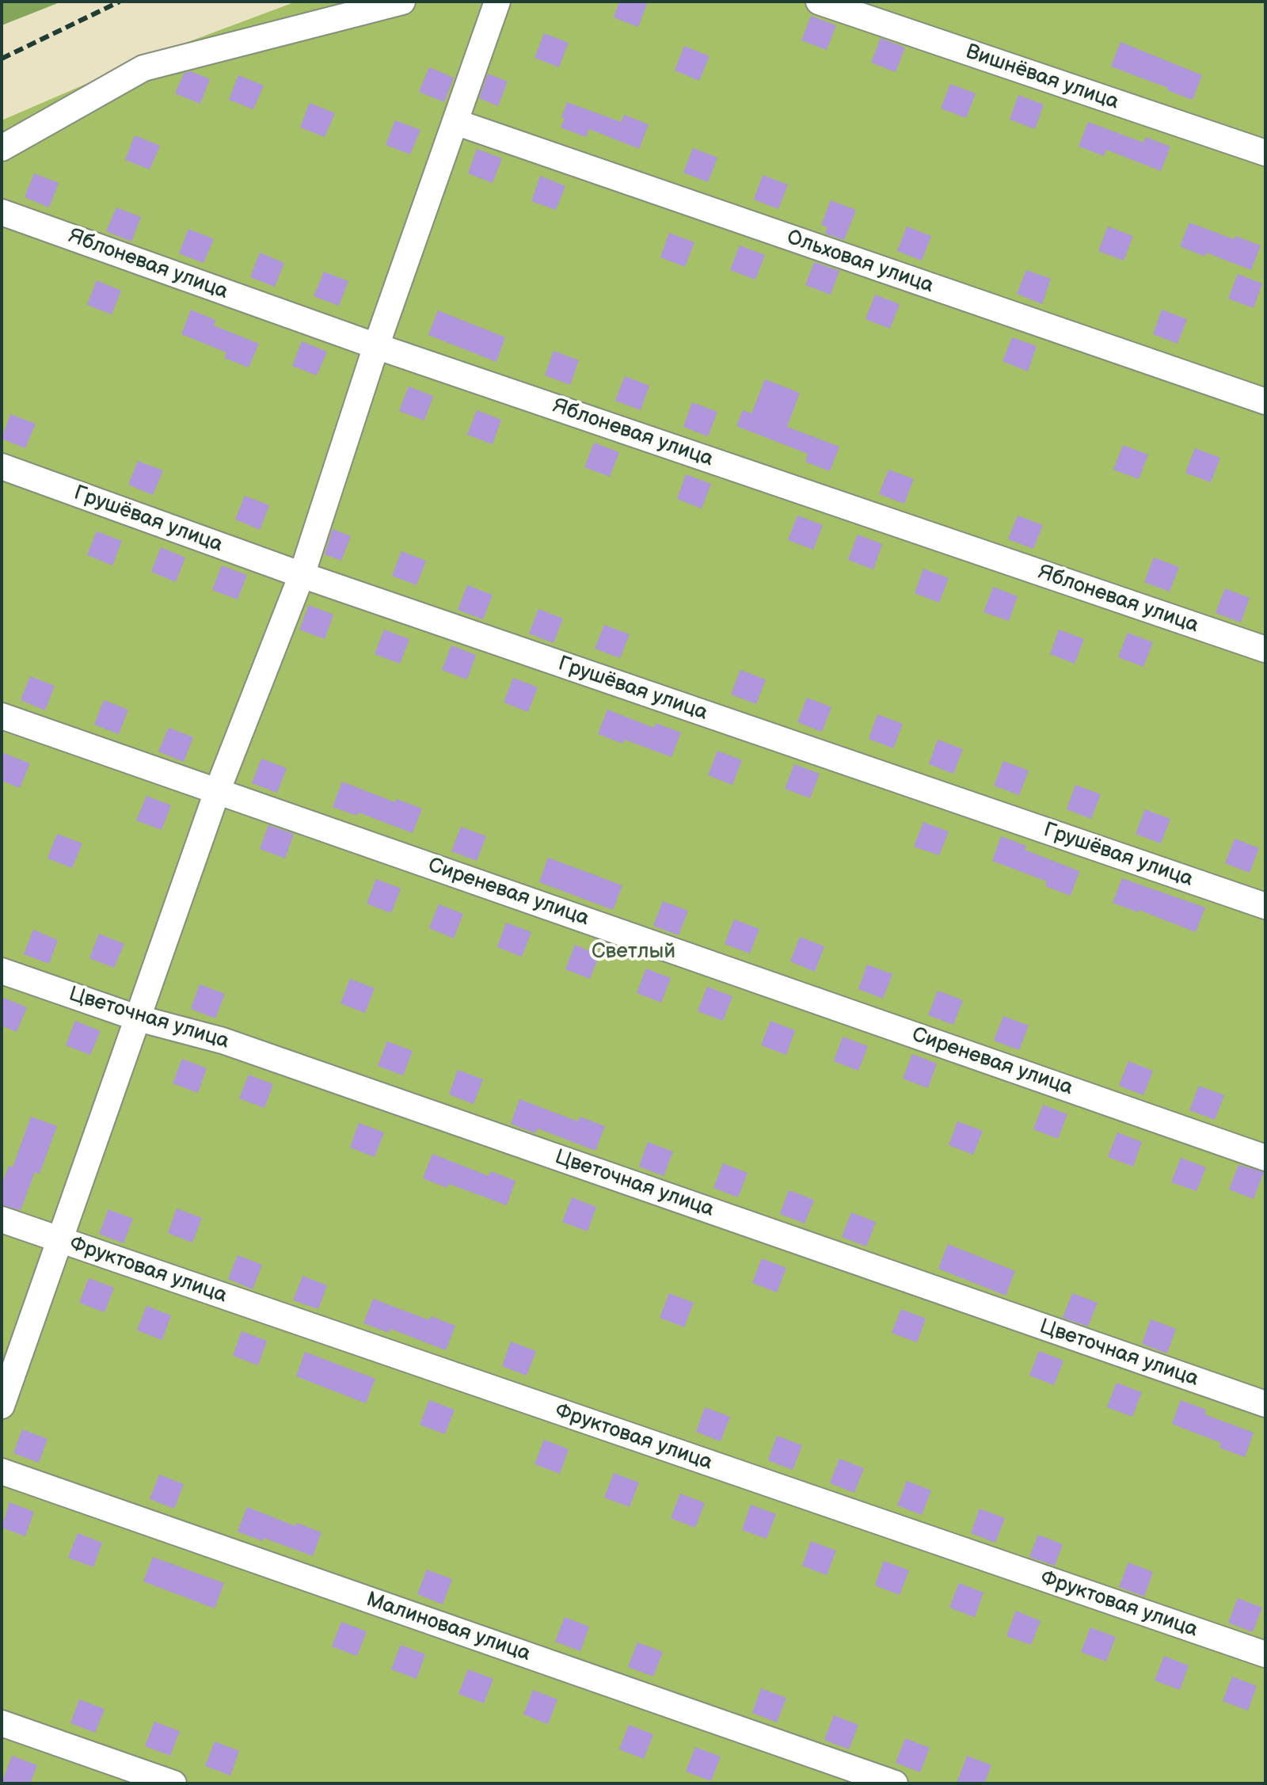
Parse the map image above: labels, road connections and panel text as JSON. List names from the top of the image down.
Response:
{
  "streets": {
    "street": [
      "Вишнёвая улица",
      "Ольховая улица",
      "Яблоневая улица",
      "Грушёвая улица",
      "Сиреневая улица",
      "Цветочная улица",
      "Фруктовая улица",
      "Малиновая улица"
    ]
  },
  "parks": ["Светлый"]
}
